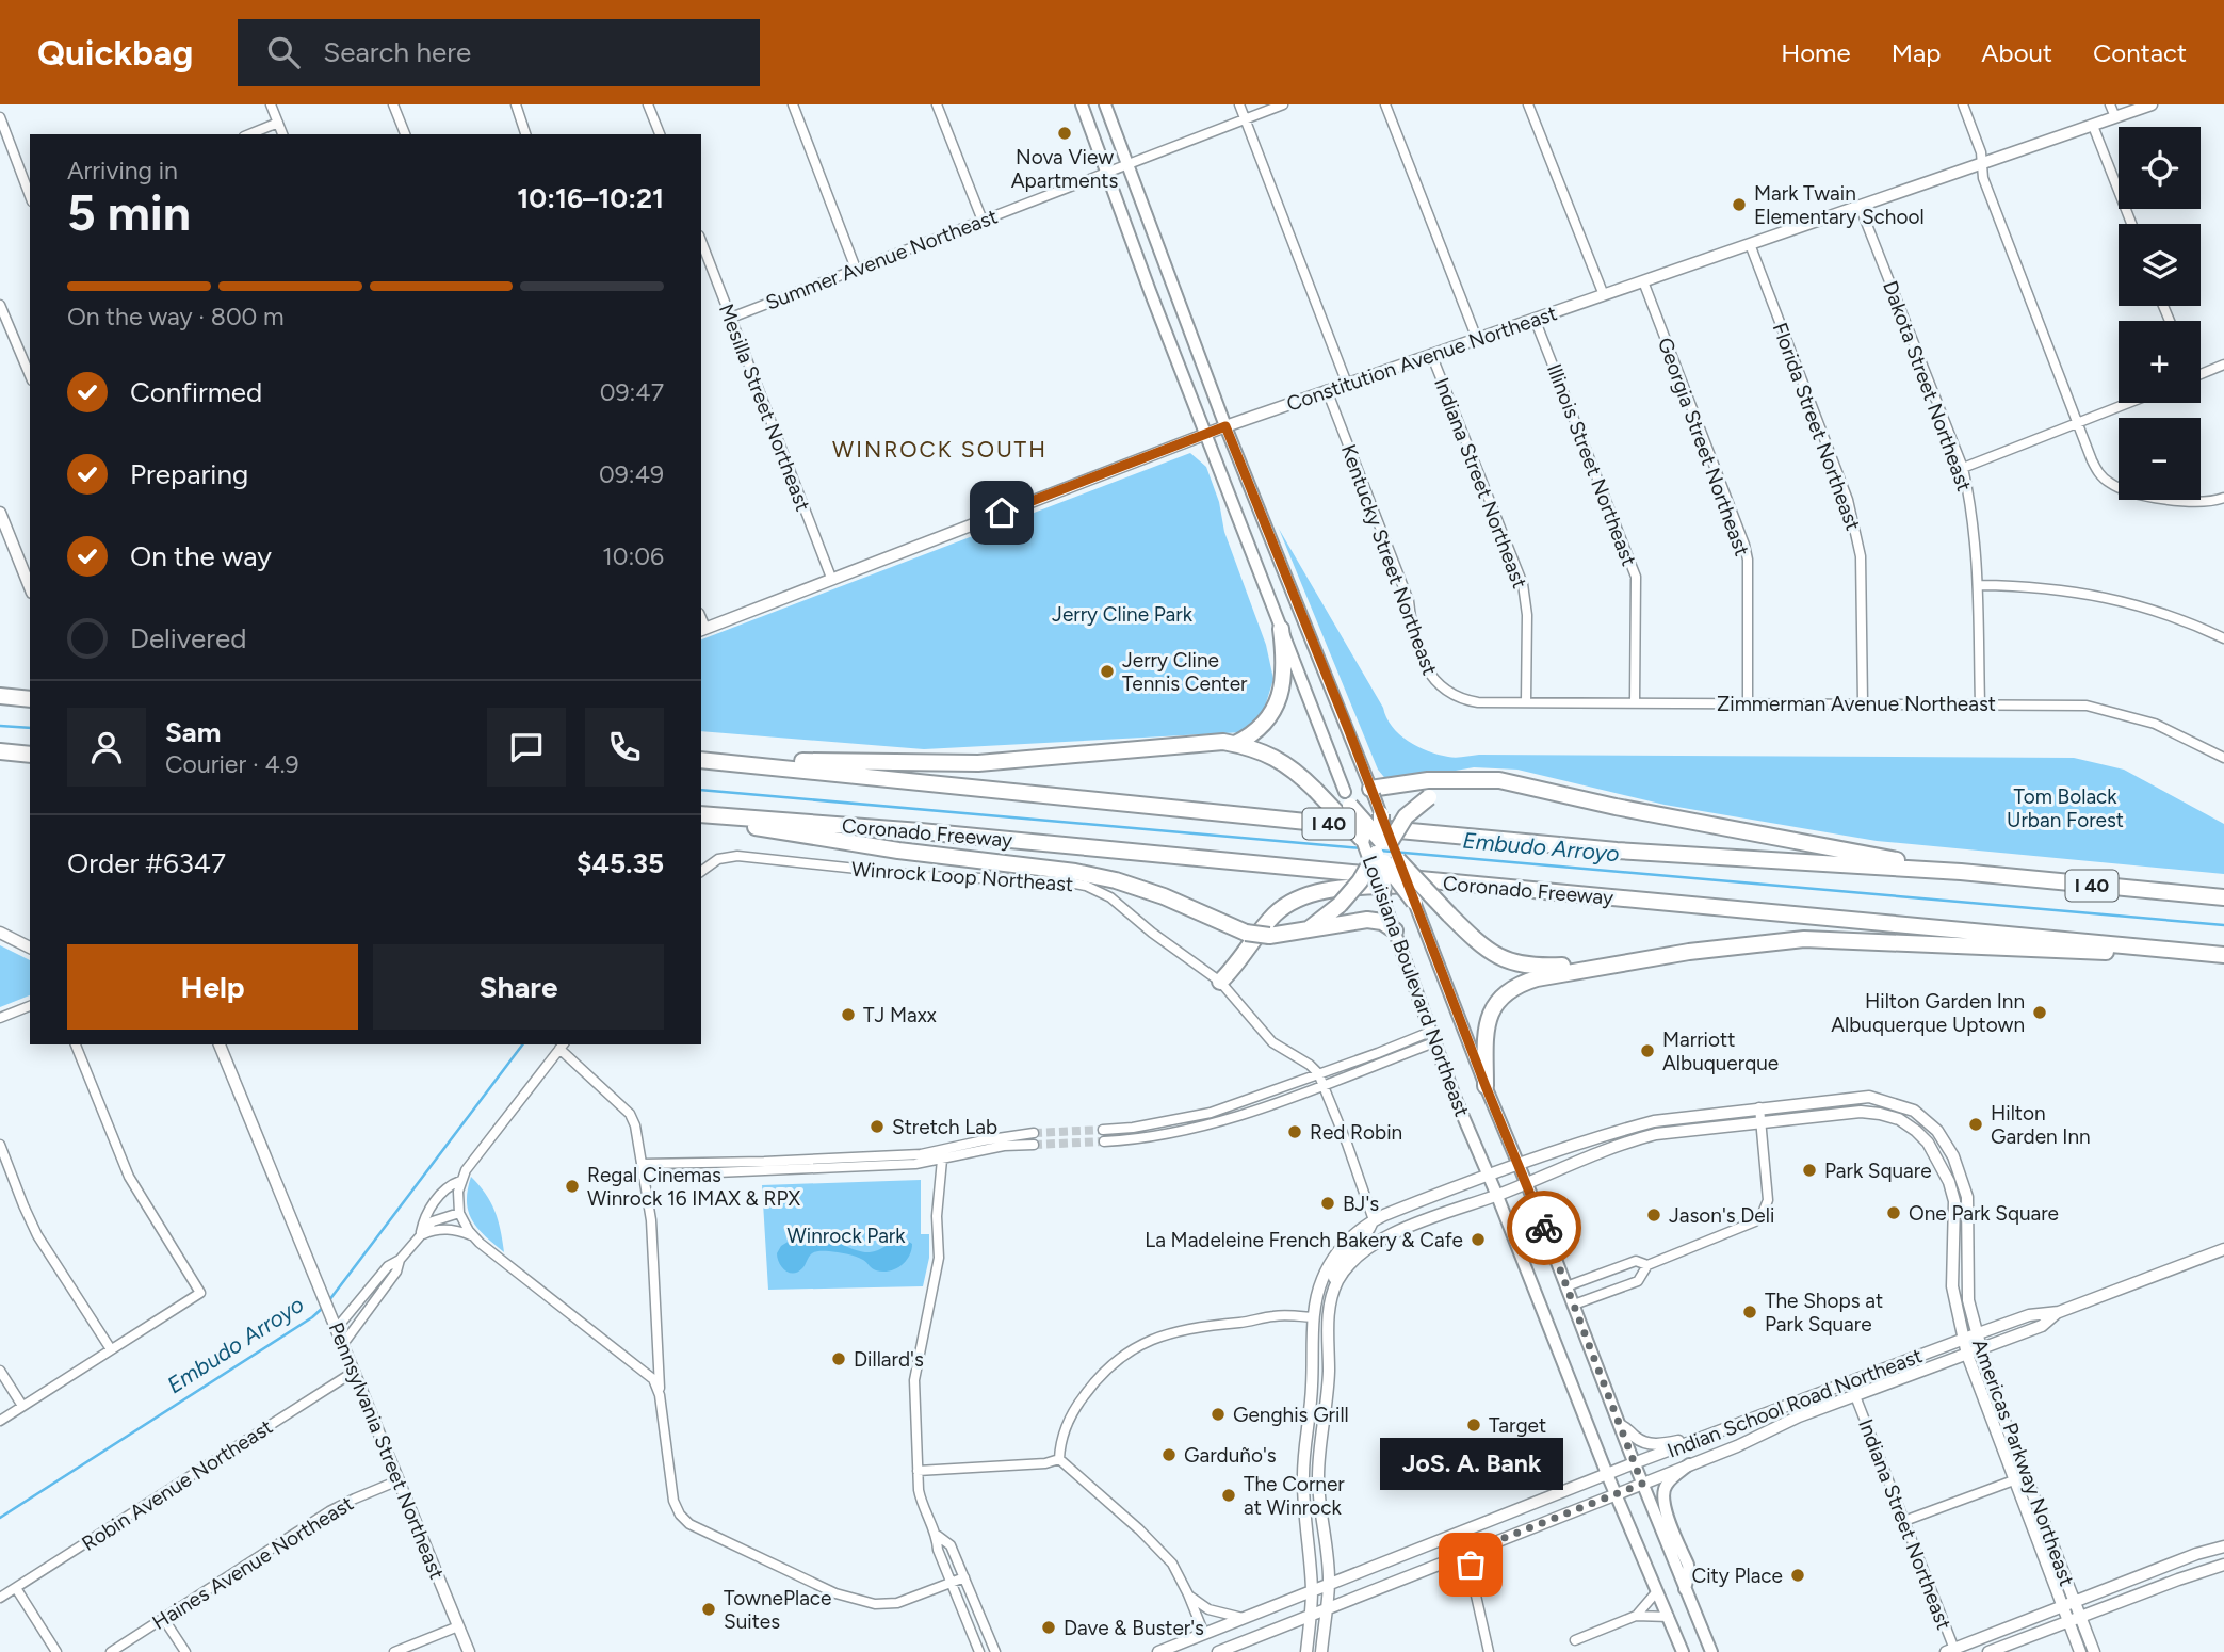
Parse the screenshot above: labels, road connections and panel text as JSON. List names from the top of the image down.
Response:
{
  "streets": {
    "highway": ["I 40", "Coronado Freeway"],
    "main road": ["Louisiana Boulevard Northeast"],
    "street": [
      "Summer Avenue Northeast",
      "Constitution Avenue Northeast",
      "Dakota Street Northeast",
      "Mesilla Street Northeast",
      "Florida Street Northeast",
      "Georgia Street Northeast",
      "Illinois Street Northeast",
      "Indiana Street Northeast",
      "Kentucky Street Northeast",
      "Zimmerman Avenue Northeast",
      "Winrock Loop Northeast",
      "Indian School Road Northeast",
      "Pennsylvania Street Northeast",
      "Americas Parkway Northeast",
      "Robin Avenue Northeast",
      "Haines Avenue Northeast"
    ]
  },
  "crossings": [
    ["Summer Avenue Northeast", "Mesilla Street Northeast"],
    ["Summer Avenue Northeast", "Louisiana Boulevard Northeast"],
    ["Constitution Avenue Northeast", "Dakota Street Northeast"],
    ["Constitution Avenue Northeast", "Mesilla Street Northeast"],
    ["Constitution Avenue Northeast", "Florida Street Northeast"],
    ["Constitution Avenue Northeast", "Georgia Street Northeast"],
    ["Constitution Avenue Northeast", "Illinois Street Northeast"],
    ["Constitution Avenue Northeast", "Indiana Street Northeast"],
    ["Constitution Avenue Northeast", "Kentucky Street Northeast"],
    ["Constitution Avenue Northeast", "Louisiana Boulevard Northeast"],
    ["Dakota Street Northeast", "Zimmerman Avenue Northeast"],
    ["Florida Street Northeast", "Zimmerman Avenue Northeast"],
    ["Georgia Street Northeast", "Zimmerman Avenue Northeast"],
    ["Illinois Street Northeast", "Zimmerman Avenue Northeast"],
    ["Indiana Street Northeast", "Zimmerman Avenue Northeast"],
    ["Indiana Street Northeast", "Indian School Road Northeast"],
    ["Kentucky Street Northeast", "Zimmerman Avenue Northeast"],
    ["Louisiana Boulevard Northeast", "Indian School Road Northeast"],
    ["Louisiana Boulevard Northeast", "Americas Parkway Northeast"],
    ["Indian School Road Northeast", "Americas Parkway Northeast"],
    ["Pennsylvania Street Northeast", "Robin Avenue Northeast"],
    ["Pennsylvania Street Northeast", "Haines Avenue Northeast"]
  ],
  "districts": ["WINROCK SOUTH"],
  "water": ["Embudo Arroyo"],
  "parks": ["Jerry Cline Park", "Tom Bolack Urban Forest", "Winrock Park"],
  "places": [
    "Nova View Apartments",
    "Mark Twain Elementary School",
    "Jerry Cline Tennis Center",
    "Hilton Garden Inn Albuquerque Uptown",
    "TJ Maxx",
    "Marriott Albuquerque",
    "Hilton Garden Inn",
    "Stretch Lab",
    "Red Robin",
    "Park Square",
    "Regal Cinemas Winrock 16 IMAX & RPX",
    "BJ's",
    "One Park Square",
    "Jason's Deli",
    "La Madeleine French Bakery & Cafe",
    "The Shops at Park Square",
    "Dillard's",
    "Genghis Grill",
    "Target",
    "Garduño's",
    "The Corner at Winrock",
    "JoS. A. Bank",
    "City Place",
    "TownePlace Suites",
    "Dave & Buster's"
  ],
  "page": {
    "header": "Quickbag",
    "search": "Search here",
    "nav": [
      "Home",
      "Map",
      "About",
      "Contact"
    ],
    "map_buttons": ["+", "−"],
    "heading": ["5 min", "Arriving in", "10:16–10:21"],
    "panel": [
      "Sam",
      "Courier · 4.9",
      "Order #6347",
      "$45.35"
    ],
    "bar": "On the way · 800 m",
    "list": [
      ["Confirmed", "09:47"],
      ["Preparing", "09:49"],
      ["On the way", "10:06"],
      "Delivered"
    ],
    "buttons": ["Help", "Share"],
    "bubble": "JoS. A. Bank"
  }
}
